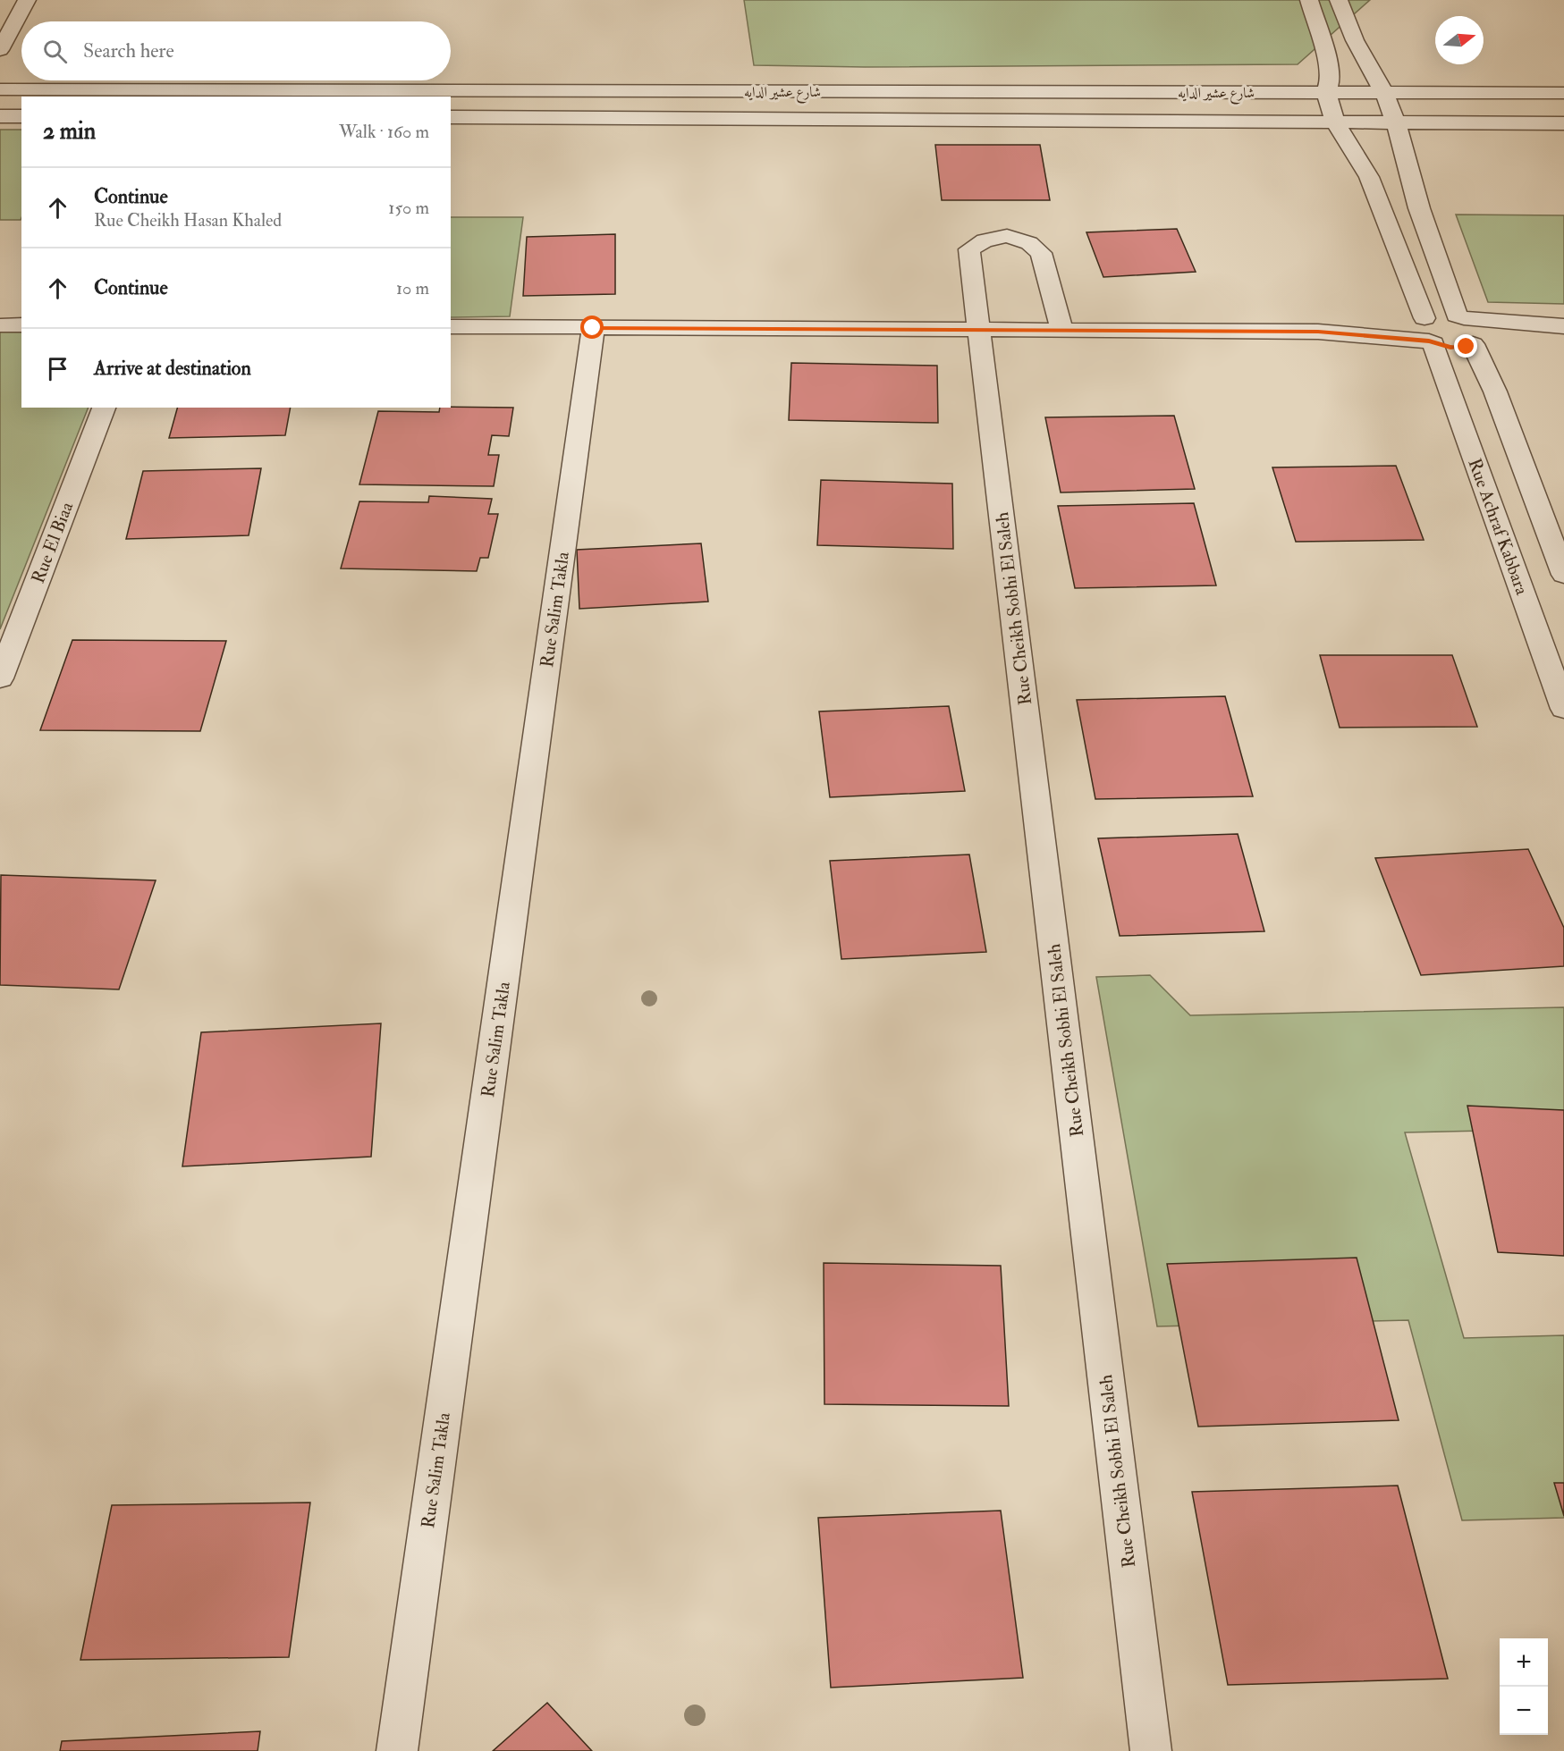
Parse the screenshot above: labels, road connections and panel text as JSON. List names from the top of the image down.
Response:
{
  "streets": {
    "street": [
      "شارع عشير الدايه",
      "Rue Achraf Kabbara",
      "Rue El Biaa",
      "Rue Cheikh Sobhi El Saleh",
      "Rue Salim Takla"
    ]
  },
  "crossings": [
    ["شارع عشير الدايه", "Rue Achraf Kabbara"]
  ],
  "north": "right",
  "page": {
    "search": "Search here",
    "heading": ["2 min", "Walk · 160 m"],
    "list": [
      ["Continue", "Rue Cheikh Hasan Khaled", "150 m"],
      ["Continue", "10 m"],
      "Arrive at destination"
    ],
    "map_buttons": ["+", "−"]
  }
}
